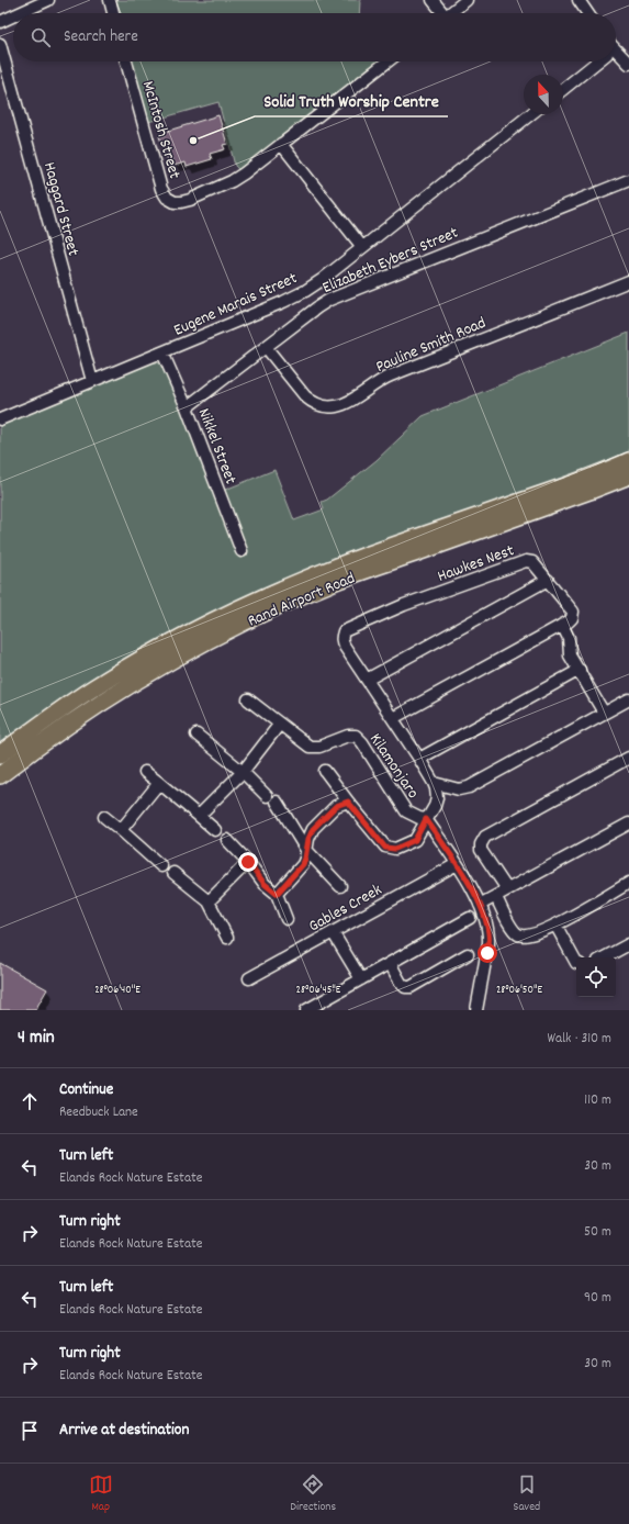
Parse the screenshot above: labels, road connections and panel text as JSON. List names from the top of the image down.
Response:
{
  "streets": {
    "main road": ["Rand Airport Road"],
    "street": [
      "McIntosh Street",
      "Haggard Street",
      "Elizabeth Eybers Street",
      "Eugene Marais Street",
      "Pauline Smith Road",
      "Nikkel Street",
      "Hawkes Nest",
      "Kilamonjaro",
      "Gables Creek"
    ]
  },
  "crossings": [
    ["Haggard Street", "Eugene Marais Street"],
    ["Elizabeth Eybers Street", "Pauline Smith Road"],
    ["Elizabeth Eybers Street", "Nikkel Street"],
    ["Eugene Marais Street", "Nikkel Street"],
    ["Hawkes Nest", "Kilamonjaro"]
  ],
  "places": ["Solid Truth Worship Centre"],
  "north": "top",
  "page": {
    "search": "Search here",
    "heading": ["4 min", "Walk · 310 m"],
    "list": [
      ["Continue", "Reedbuck Lane", "110 m"],
      ["Turn left", "Elands Rock Nature Estate", "30 m"],
      ["Turn right", "Elands Rock Nature Estate", "50 m"],
      ["Turn left", "Elands Rock Nature Estate", "90 m"],
      ["Turn right", "Elands Rock Nature Estate", "30 m"],
      "Arrive at destination"
    ],
    "nav": ["Map", "Directions", "Saved"]
  },
  "coordinates": ["28°06'40\"E", "28°06'45\"E", "28°06'50\"E"]
}
